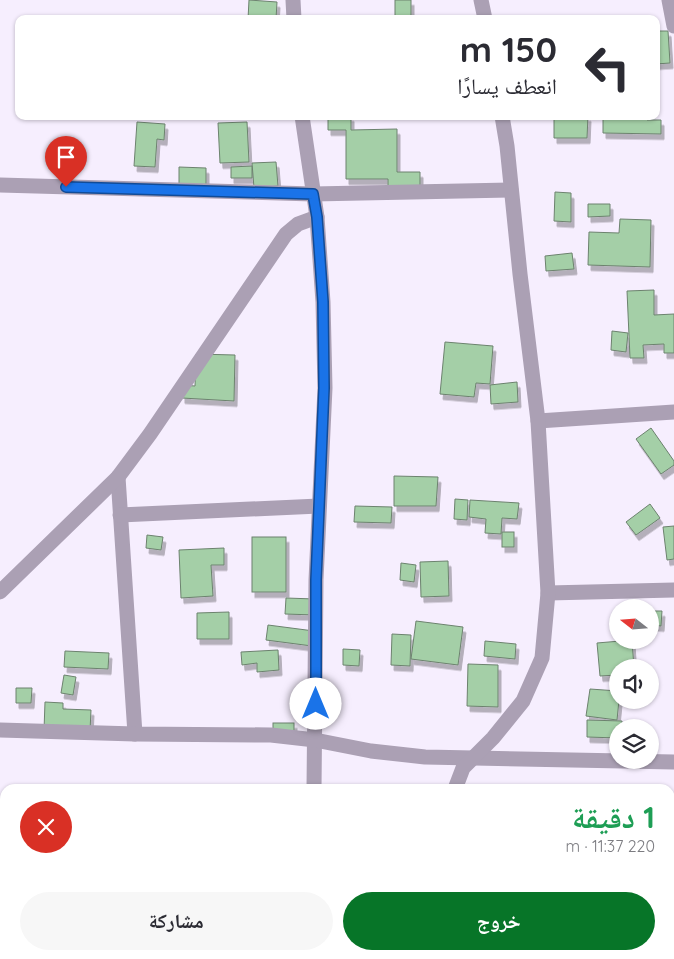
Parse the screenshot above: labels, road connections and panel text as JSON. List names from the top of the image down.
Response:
{
  "north": "left",
  "page": {
    "turn": ["150 m", "انعطف يسارًا"],
    "heading": ["1 دقيقة", "220 m · 11:37"],
    "buttons": ["خروج", "مشاركة"]
  }
}
